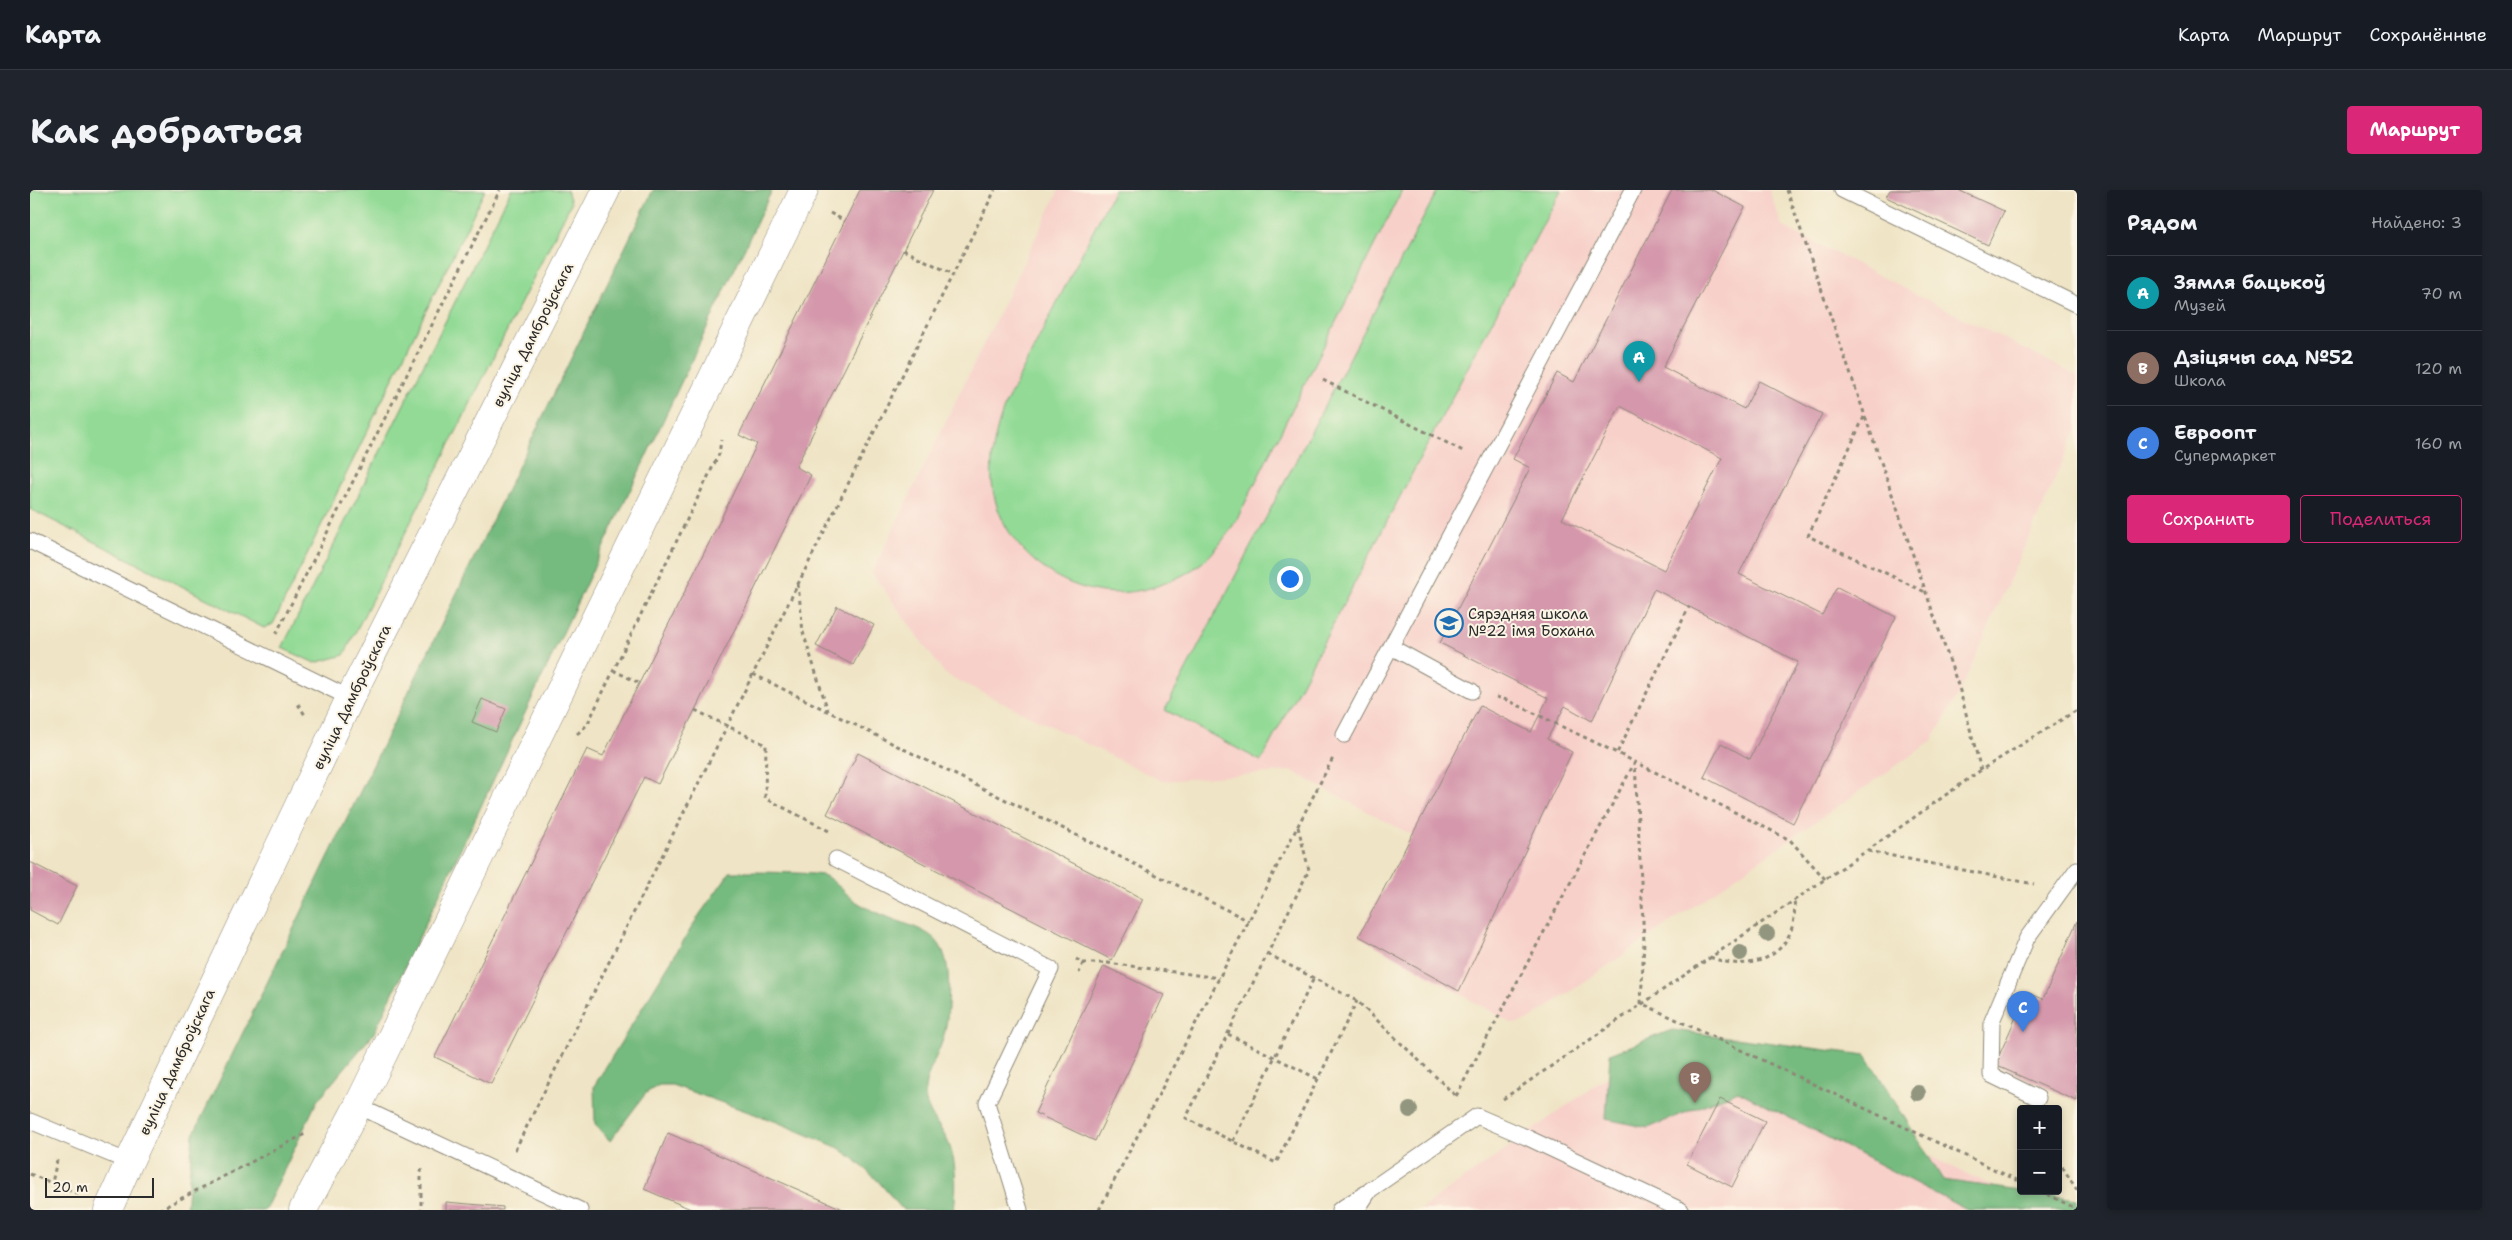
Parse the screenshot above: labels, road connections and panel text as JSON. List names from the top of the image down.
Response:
{
  "streets": {
    "main road": ["вуліца Дамброўскага"]
  },
  "places": {
    "school or university": ["Сярэдняя школа №22 імя Бохана"]
  },
  "scale_bar": "20 m",
  "page": {
    "header": "Карта",
    "nav": ["Карта", "Маршрут", "Сохранённые"],
    "buttons": [
      "Маршрут",
      ["Сохранить", "Поделиться"]
    ],
    "title": "Как добраться",
    "heading": ["Рядом", "Найдено: 3"],
    "list": [
      {
        "mark": "A",
        "name": "Зямля бацькоў",
        "note": "Музей",
        "value": "70 m"
      },
      {
        "mark": "B",
        "name": "Дзіцячы сад №52",
        "note": "Школа",
        "value": "120 m"
      },
      {
        "mark": "C",
        "name": "Евроопт",
        "note": "Супермаркет",
        "value": "160 m"
      }
    ],
    "pins": ["A", "C", "B"],
    "map_buttons": ["+", "−"],
    "scale": "20 m"
  }
}
